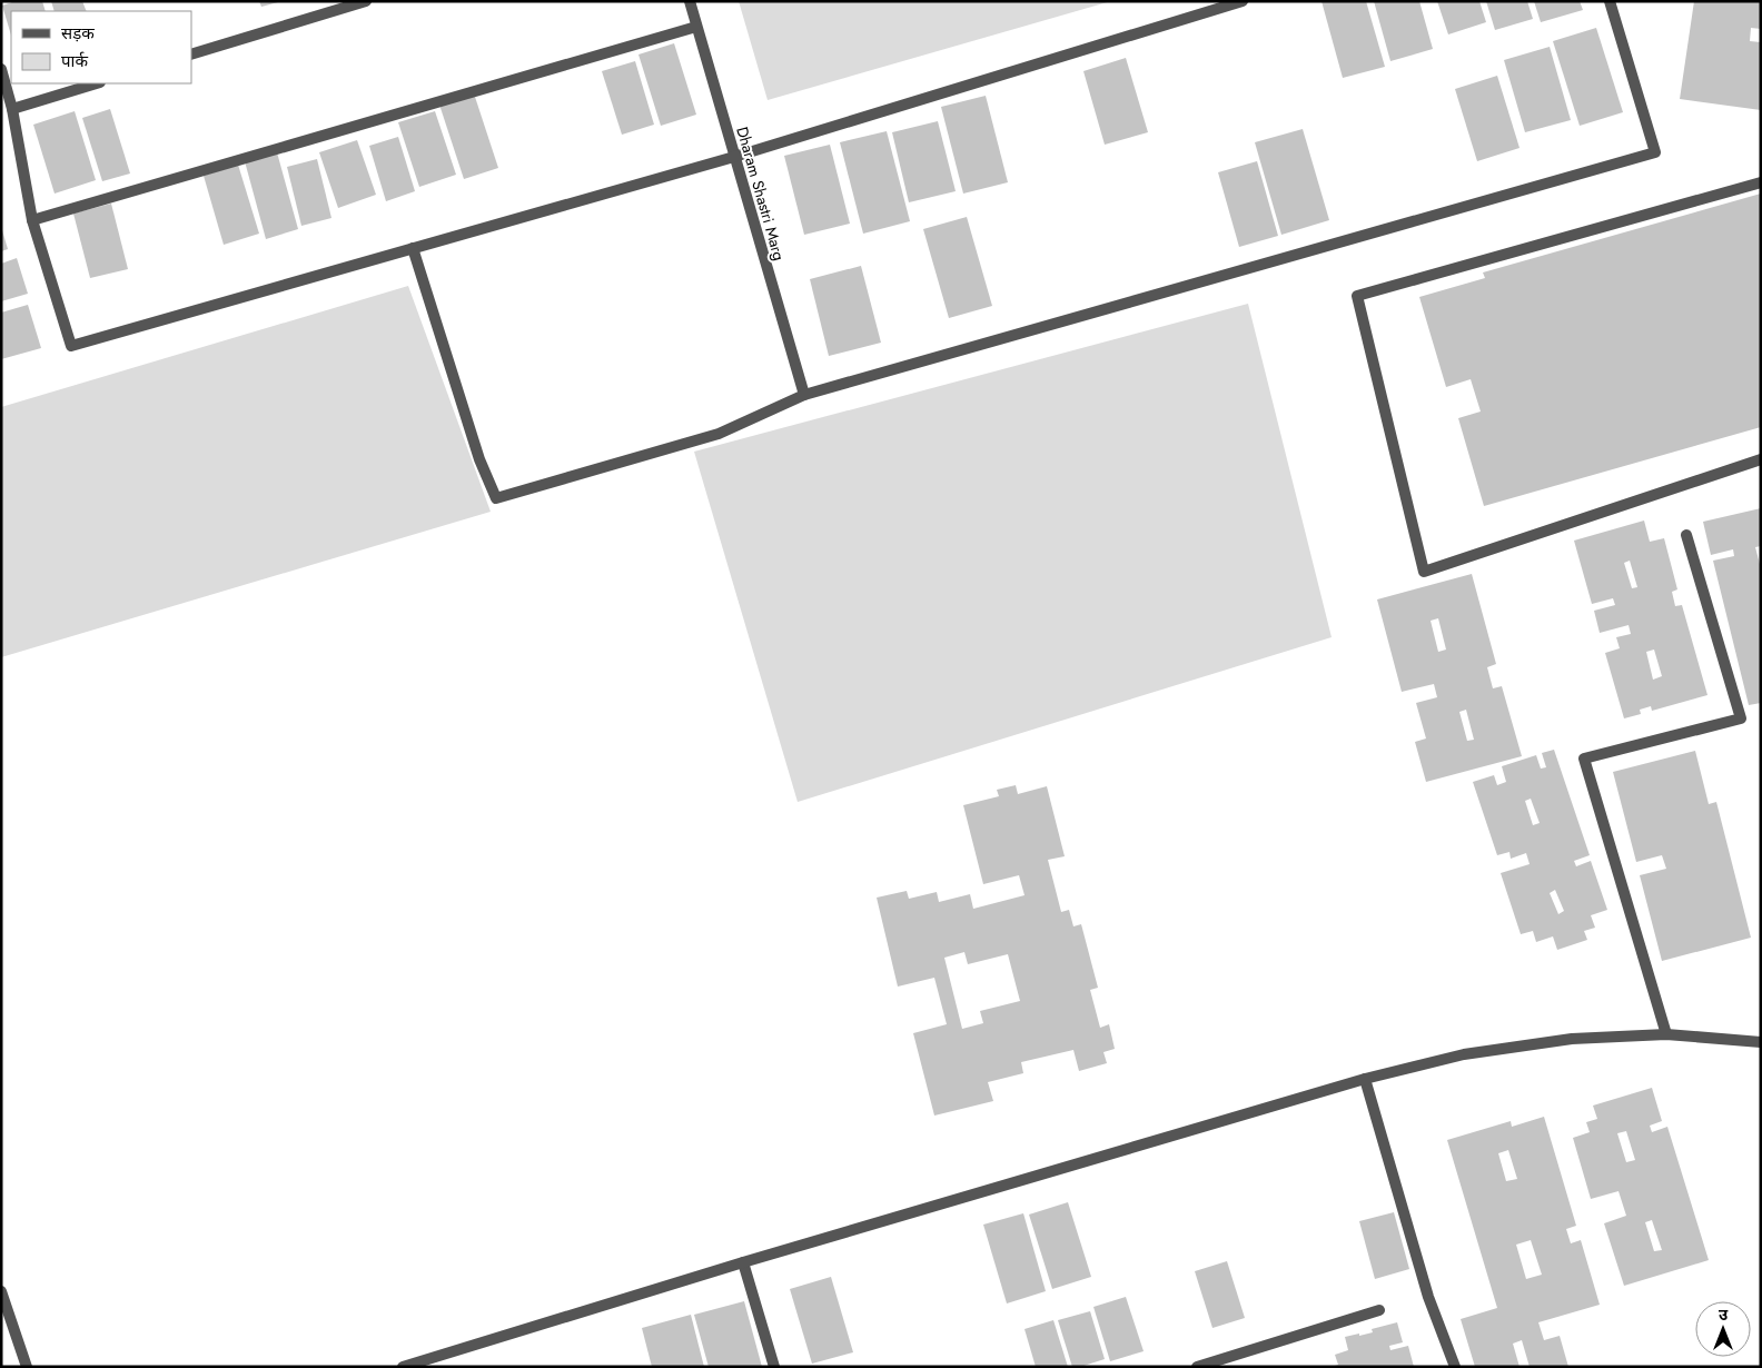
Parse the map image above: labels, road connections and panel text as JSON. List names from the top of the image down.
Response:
{
  "streets": {
    "street": ["Dharam Shastri Marg"]
  },
  "legend": ["सड़क", "पार्क"],
  "north": "top"
}
